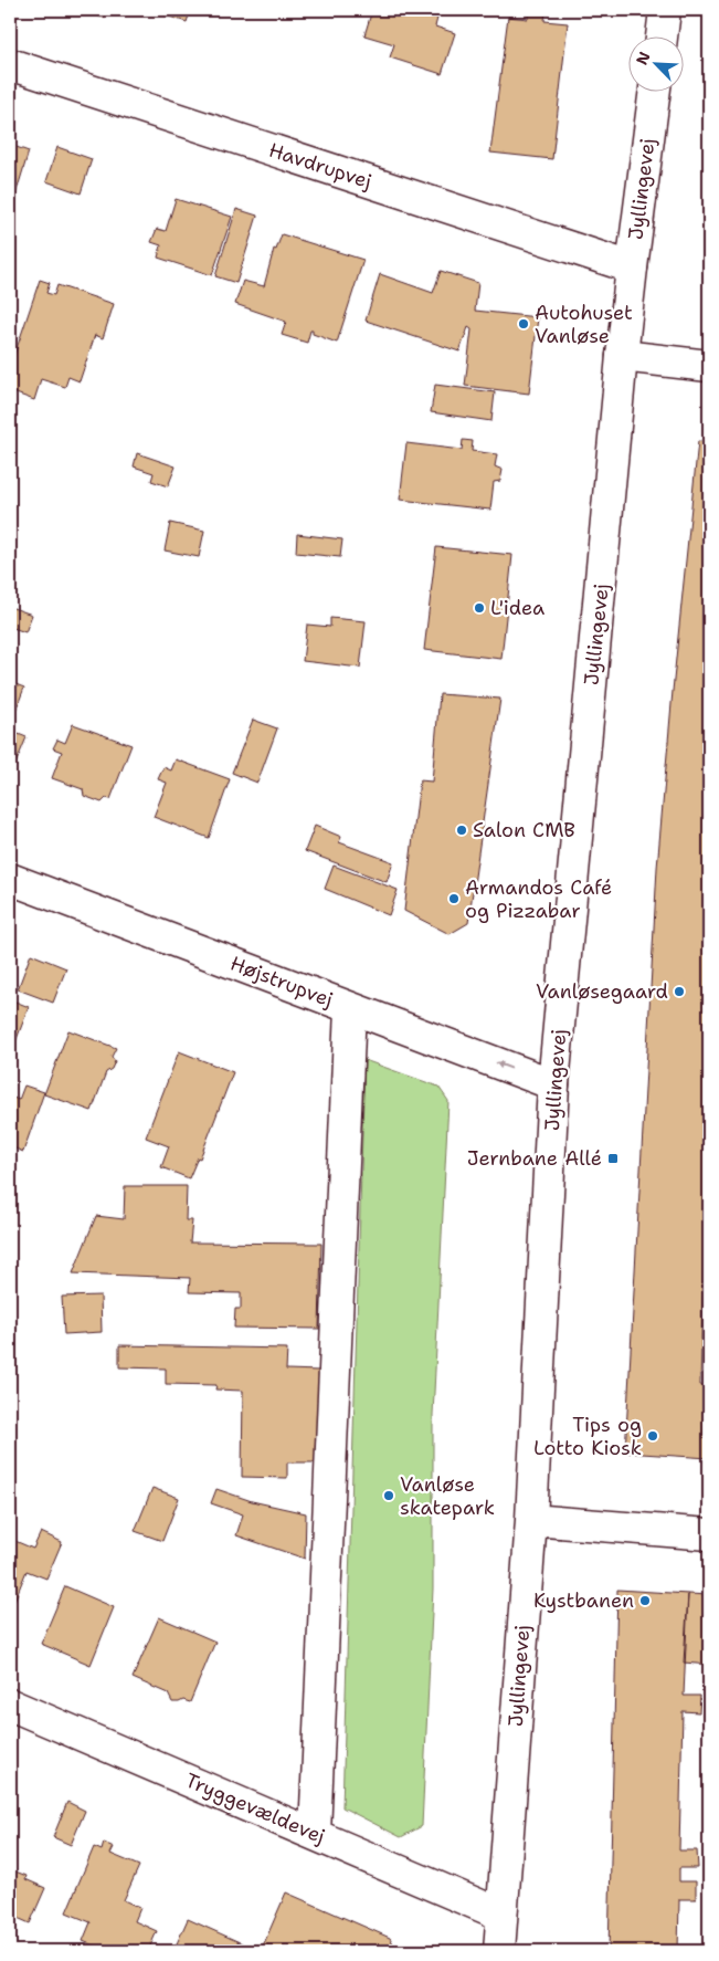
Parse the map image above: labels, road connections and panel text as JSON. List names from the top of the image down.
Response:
{
  "streets": {
    "street": [
      "Havdrupvej",
      "Jyllingevej",
      "Højstrupvej",
      "Tryggevældevej"
    ]
  },
  "crossings": [
    ["Havdrupvej", "Jyllingevej"],
    ["Jyllingevej", "Højstrupvej"],
    ["Jyllingevej", "Tryggevældevej"]
  ],
  "one_way": ["Højstrupvej"],
  "places": {
    "other": [
      "Autohuset Vanløse",
      "L'idea",
      "Salon CMB",
      "Armandos Café og Pizzabar",
      "Vanløsegaard",
      "Tips og Lotto Kiosk",
      "Vanløse skatepark",
      "Kystbanen"
    ],
    "transit": ["Jernbane Allé"]
  },
  "north": "top left"
}
